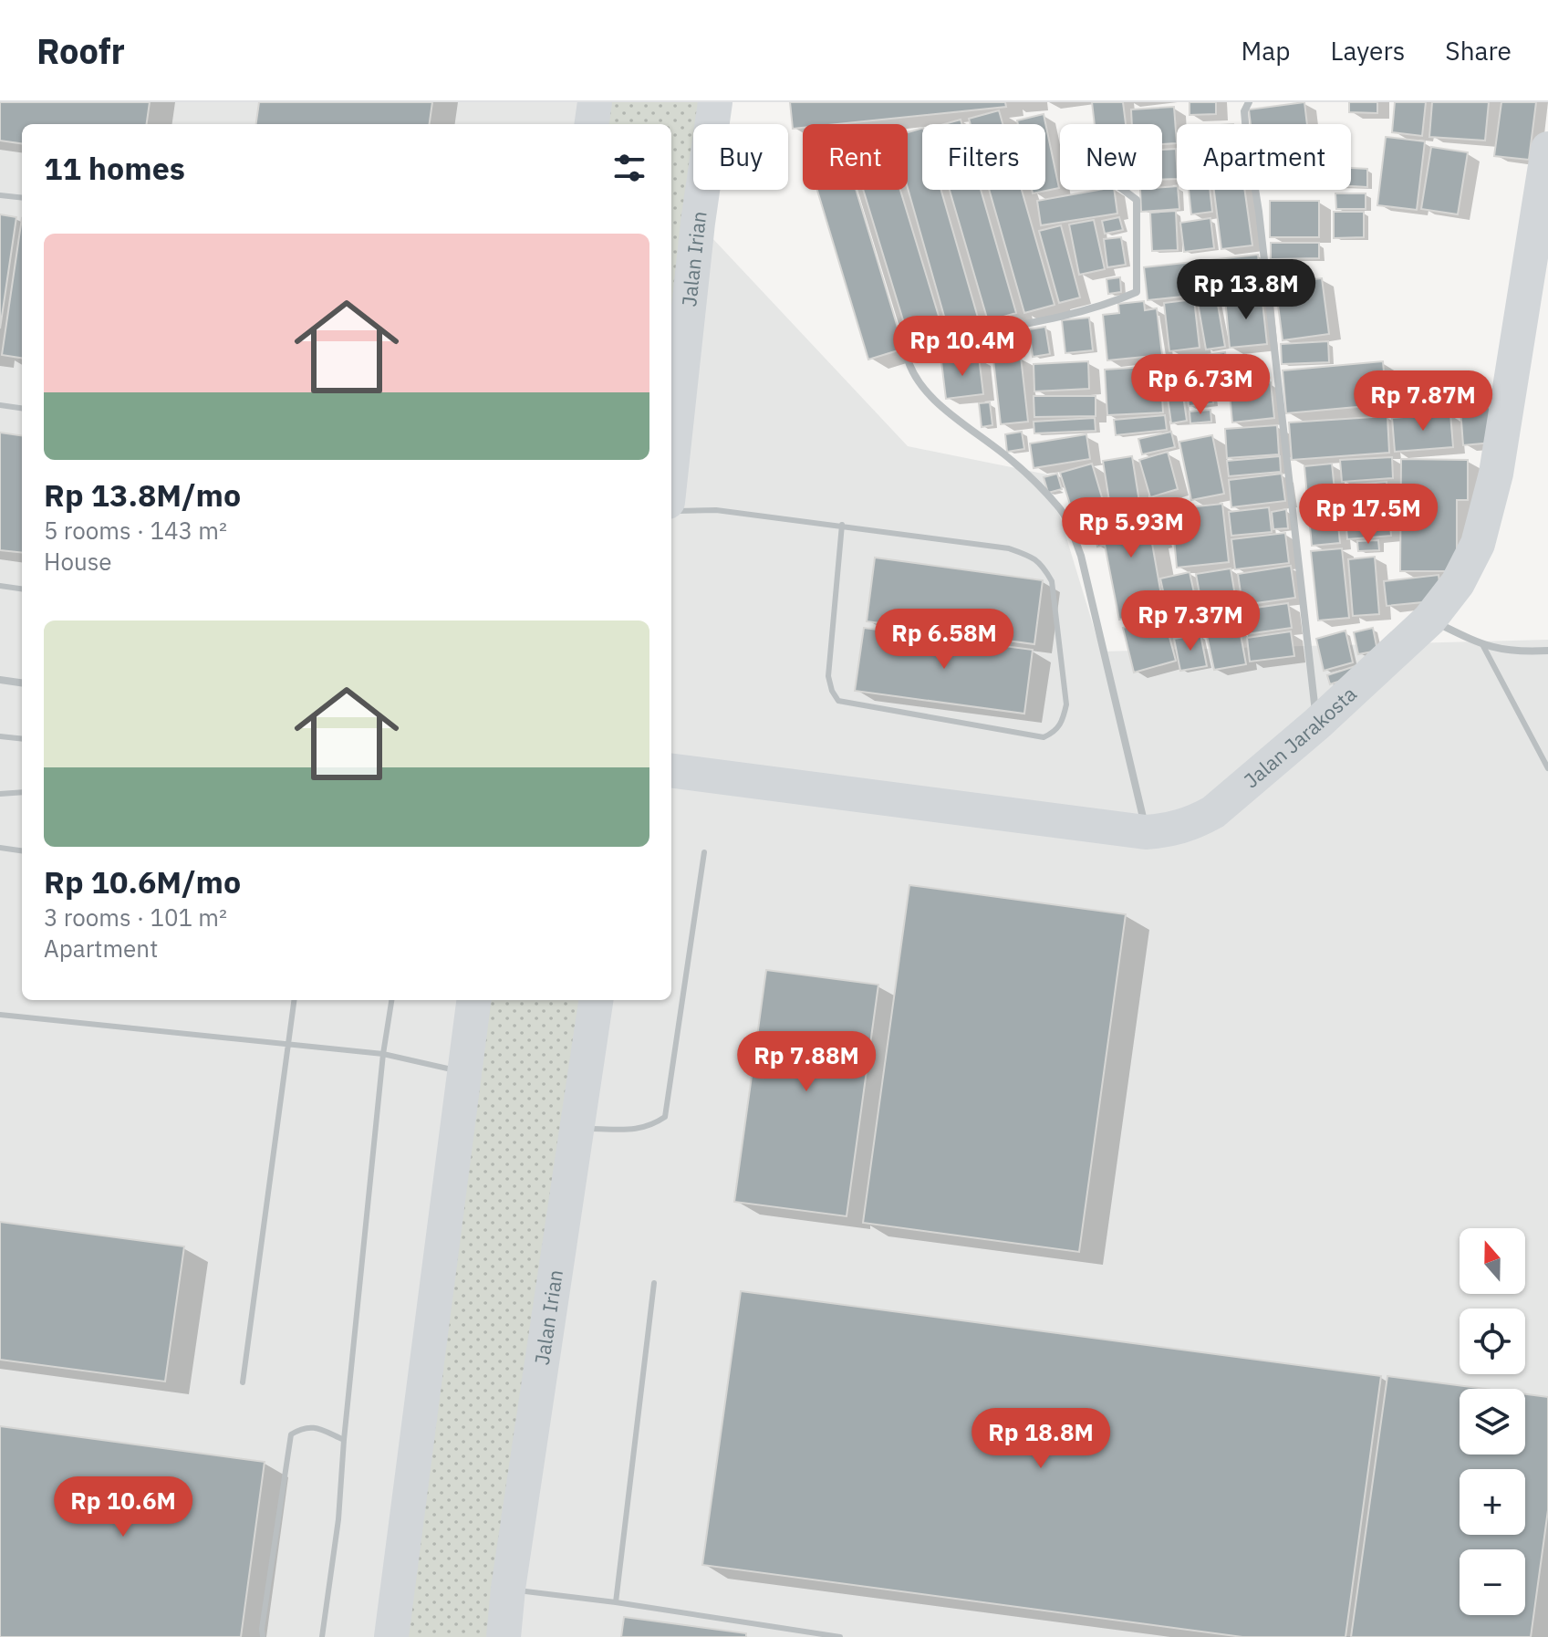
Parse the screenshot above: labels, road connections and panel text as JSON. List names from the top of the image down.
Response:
{
  "streets": {
    "street": ["Jalan Irian", "Jalan Jarakosta"]
  },
  "north": "top",
  "page": {
    "header": "Roofr",
    "nav": ["Map", "Layers", "Share"],
    "chip": [
      "Buy",
      "Rent",
      "Filters",
      "New",
      "Apartment"
    ],
    "heading": "11 homes",
    "list": [
      {
        "name": "Rp 13.8M/mo",
        "note": "5 rooms · 143 m² · House"
      },
      {
        "name": "Rp 10.6M/mo",
        "note": "3 rooms · 101 m² · Apartment"
      }
    ],
    "price": [
      "Rp 13.8M",
      "Rp 10.4M",
      "Rp 6.73M",
      "Rp 7.87M",
      "Rp 17.5M",
      "Rp 5.93M",
      "Rp 7.37M",
      "Rp 6.58M",
      "Rp 7.88M",
      "Rp 18.8M",
      "Rp 10.6M"
    ],
    "map_buttons": ["+", "−"]
  }
}
